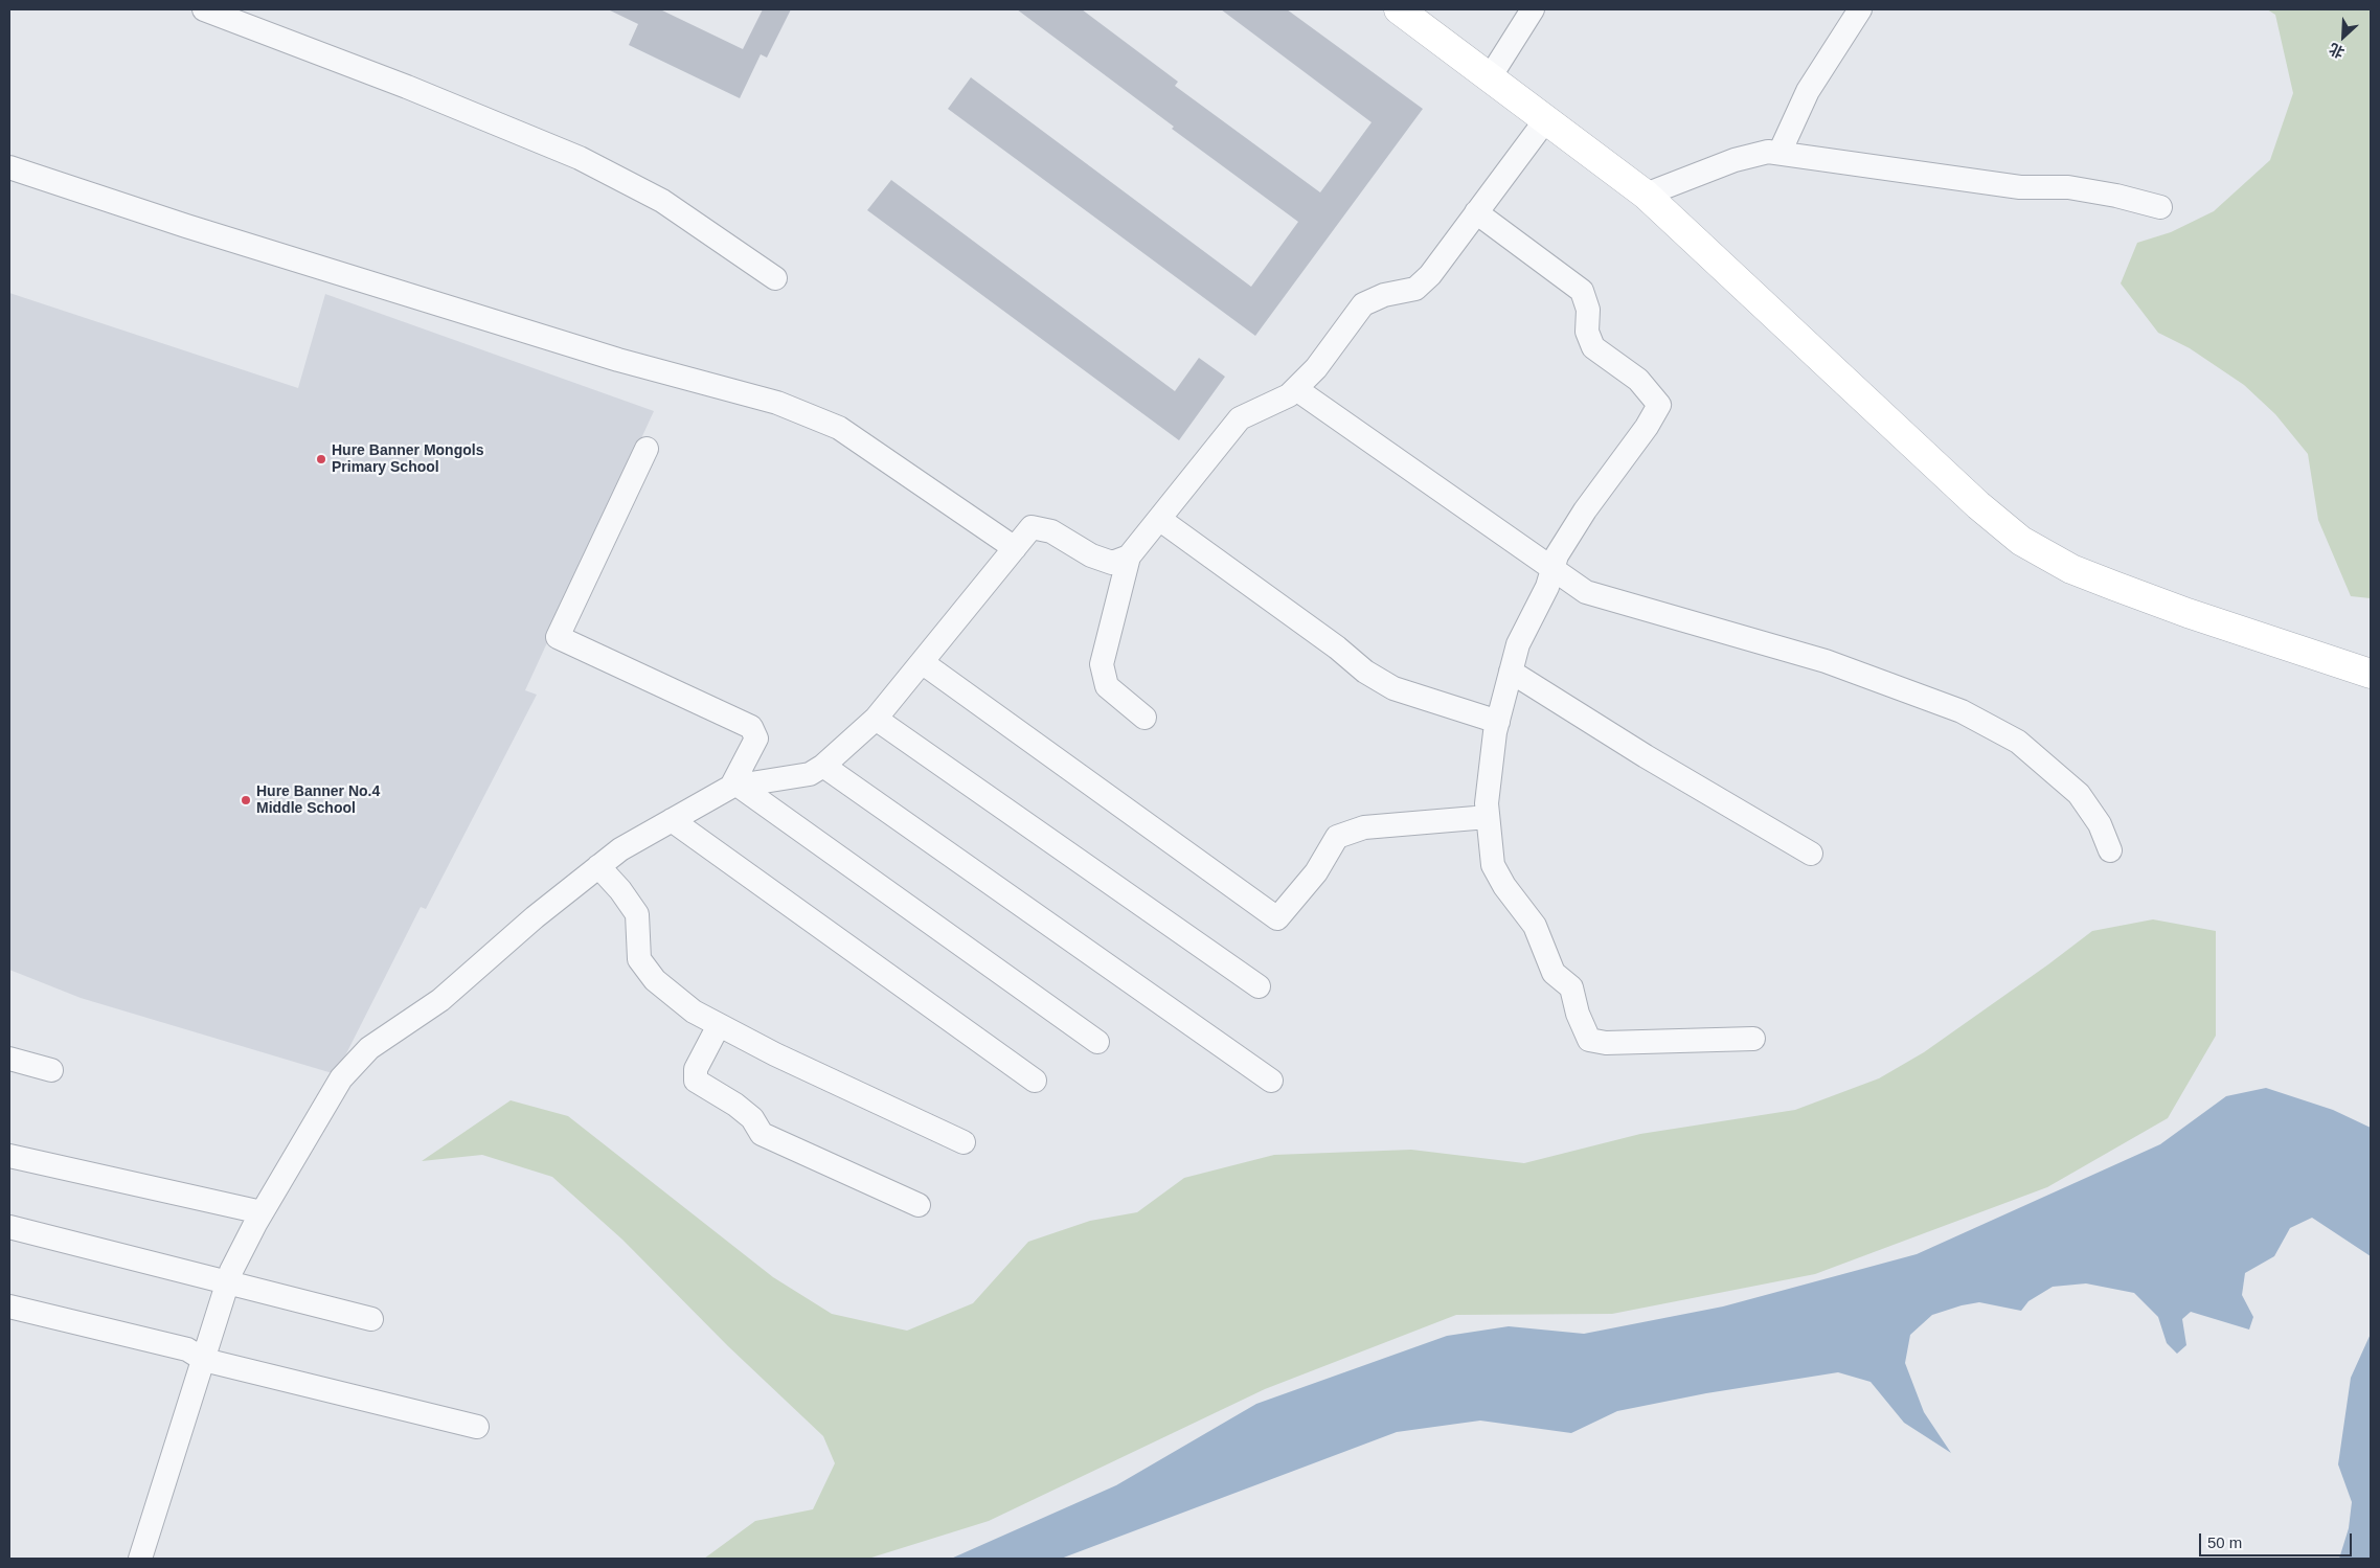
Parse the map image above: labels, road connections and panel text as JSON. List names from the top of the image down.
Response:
{
  "places": ["Hure Banner Mongols Primary School", "Hure Banner No.4 Middle School"],
  "scale_bar": "50 m",
  "north": "bottom left"
}
